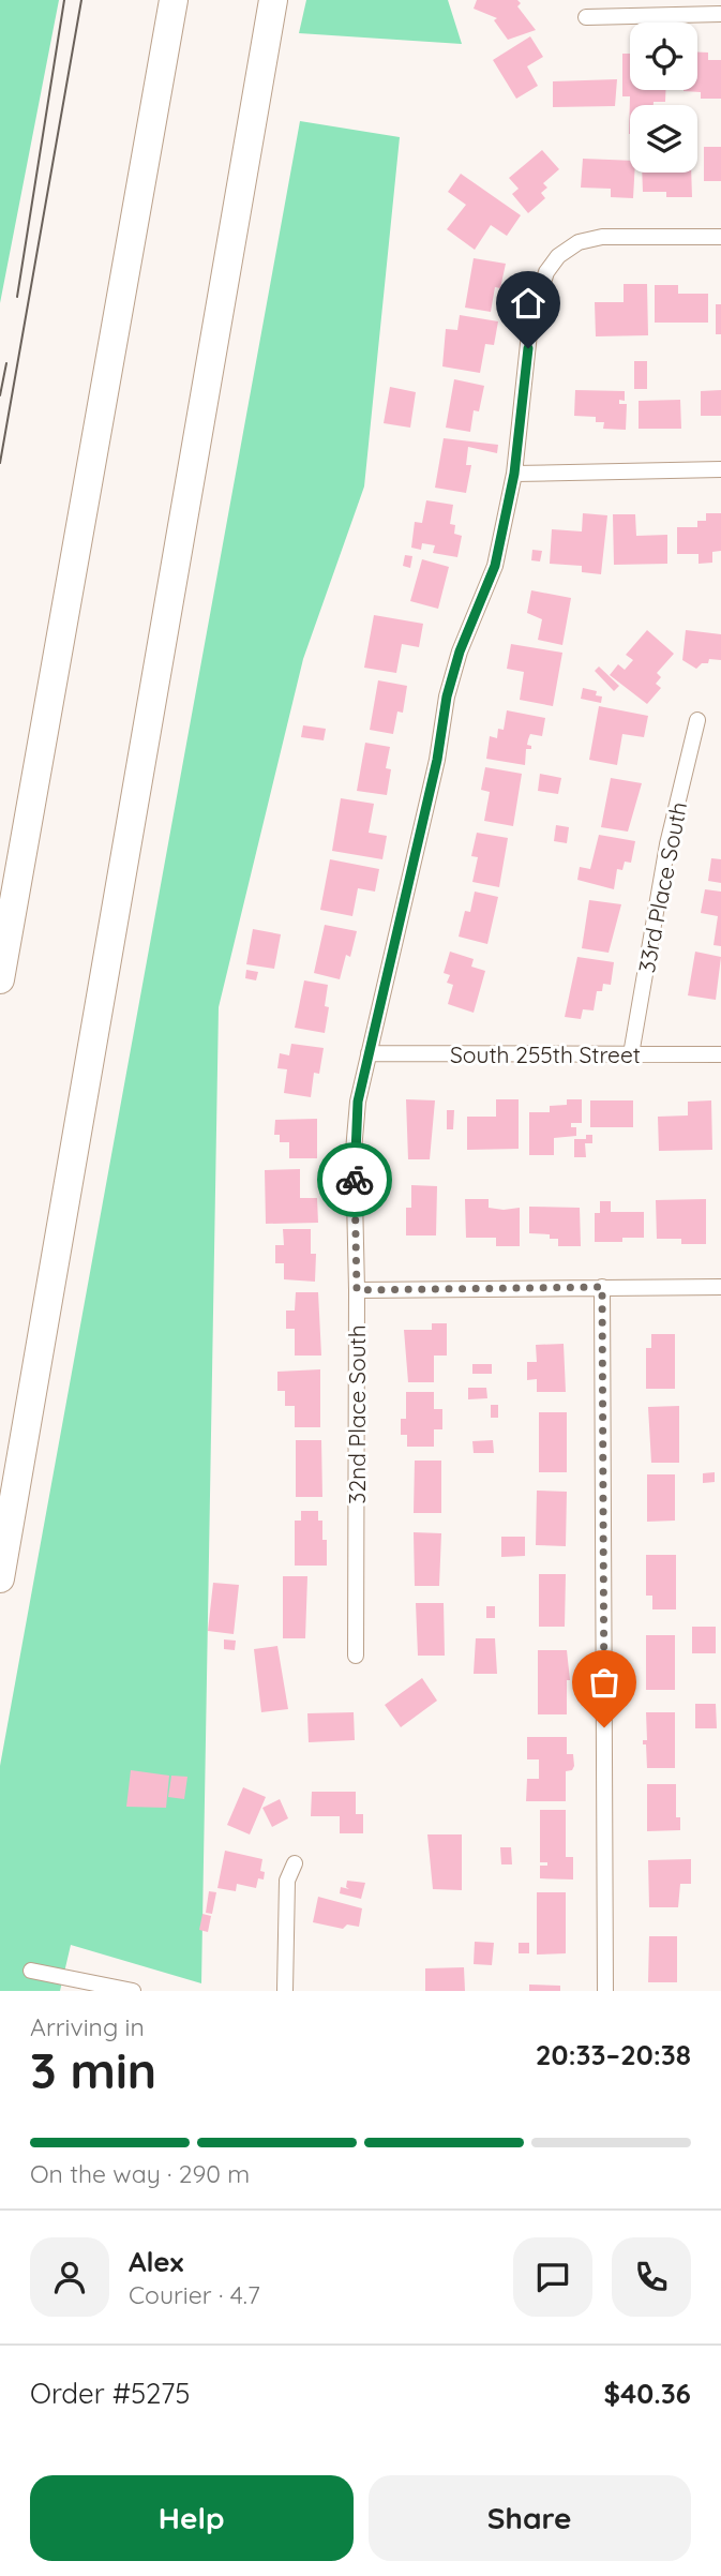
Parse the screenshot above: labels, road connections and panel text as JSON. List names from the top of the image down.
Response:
{
  "streets": {
    "street": ["33rd Place South", "South 255th Street", "32nd Place South"]
  },
  "crossings": [
    ["33rd Place South", "South 255th Street"],
    ["South 255th Street", "32nd Place South"]
  ],
  "page": {
    "heading": ["3 min", "Arriving in", "20:33–20:38"],
    "panel": [
      "Alex",
      "Courier · 4.7",
      "Order #5275",
      "$40.36"
    ],
    "bar": "On the way · 290 m",
    "buttons": ["Help", "Share"]
  }
}
